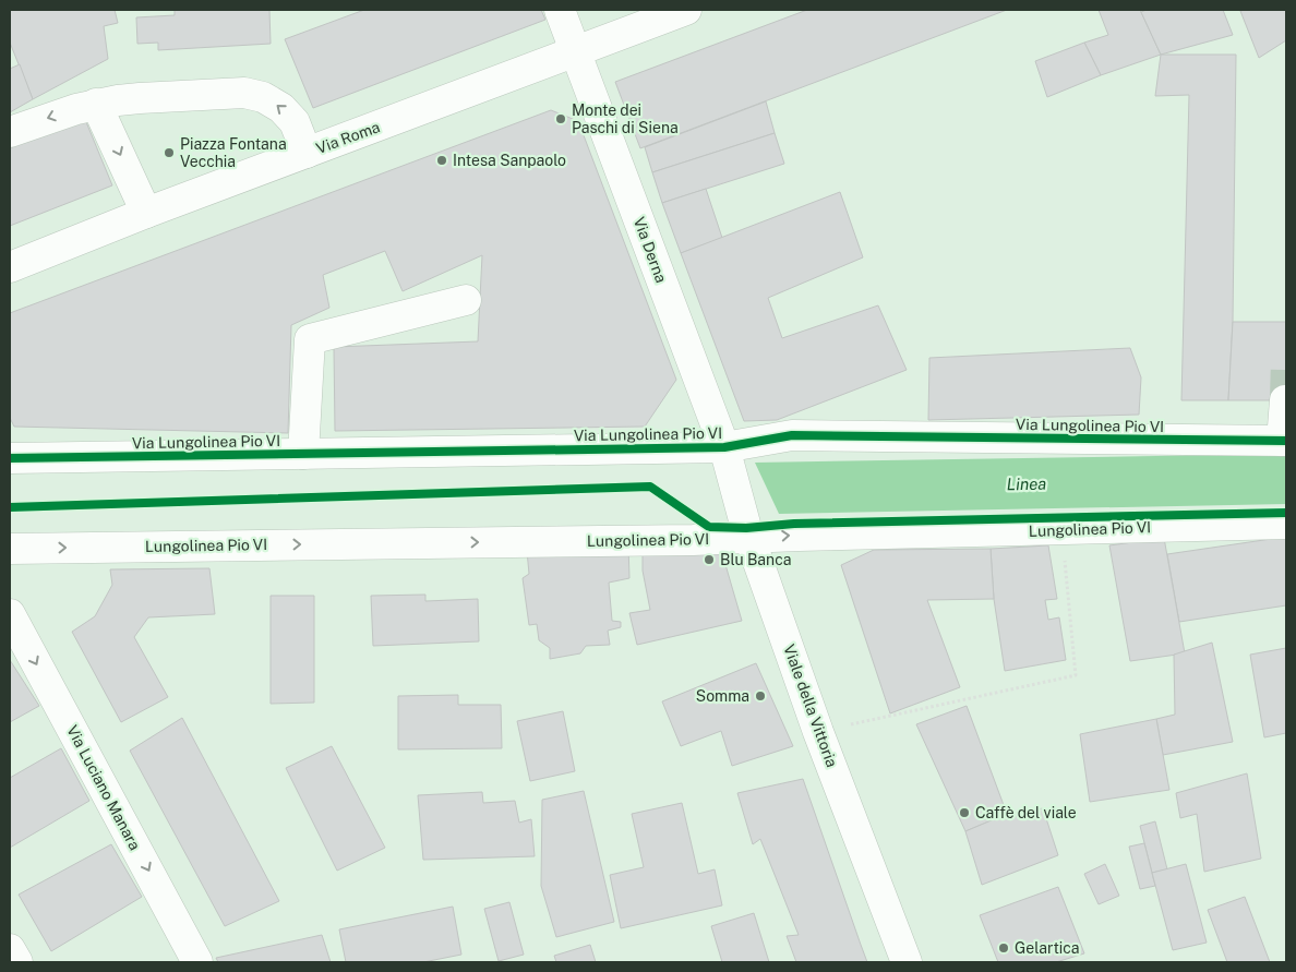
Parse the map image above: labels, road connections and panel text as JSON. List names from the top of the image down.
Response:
{
  "streets": {
    "street": [
      "Via Roma",
      "Via Derna",
      "Via Lungolinea Pio VI",
      "Lungolinea Pio VI",
      "Viale della Vittoria",
      "Via Luciano Manara"
    ]
  },
  "crossings": [
    ["Via Roma", "Via Derna"],
    ["Via Derna", "Via Lungolinea Pio VI"],
    ["Via Derna", "Viale della Vittoria"],
    ["Via Lungolinea Pio VI", "Viale della Vittoria"],
    ["Lungolinea Pio VI", "Viale della Vittoria"]
  ],
  "one_way": ["Lungolinea Pio VI", "Via Luciano Manara"],
  "water": ["Linea"],
  "places": [
    "Monte dei Paschi di Siena",
    "Piazza Fontana Vecchia",
    "Intesa Sanpaolo",
    "Blu Banca",
    "Somma",
    "Caffè del viale",
    "Gelartica"
  ]
}
